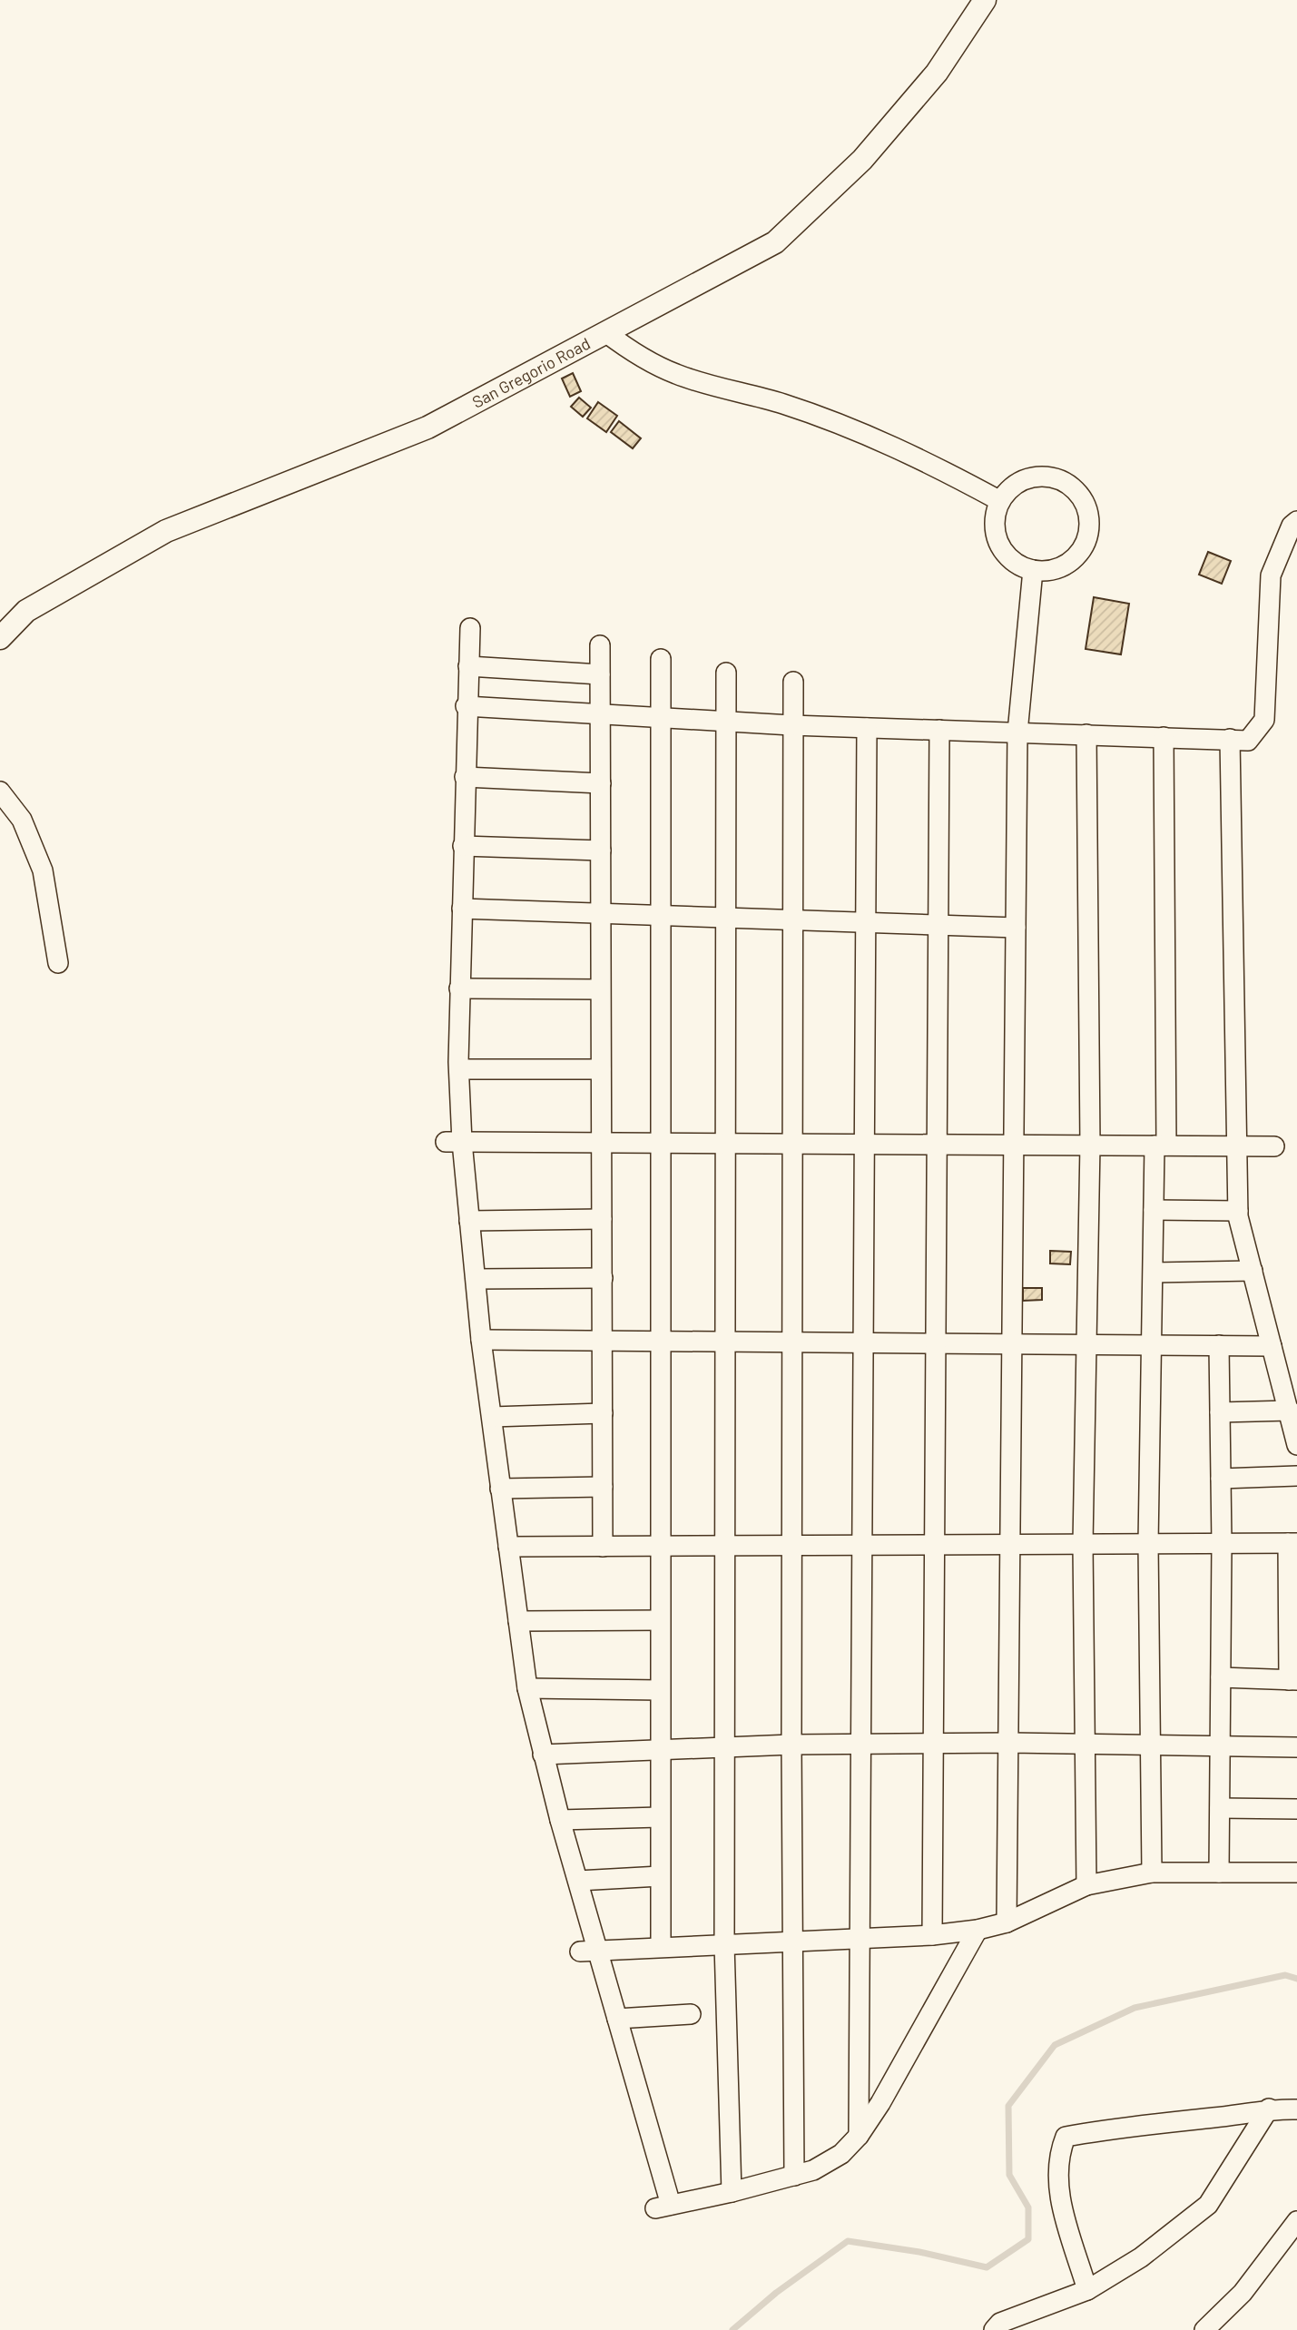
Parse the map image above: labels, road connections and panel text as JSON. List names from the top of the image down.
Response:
{
  "streets": {
    "street": ["San Gregorio Road"]
  }
}
